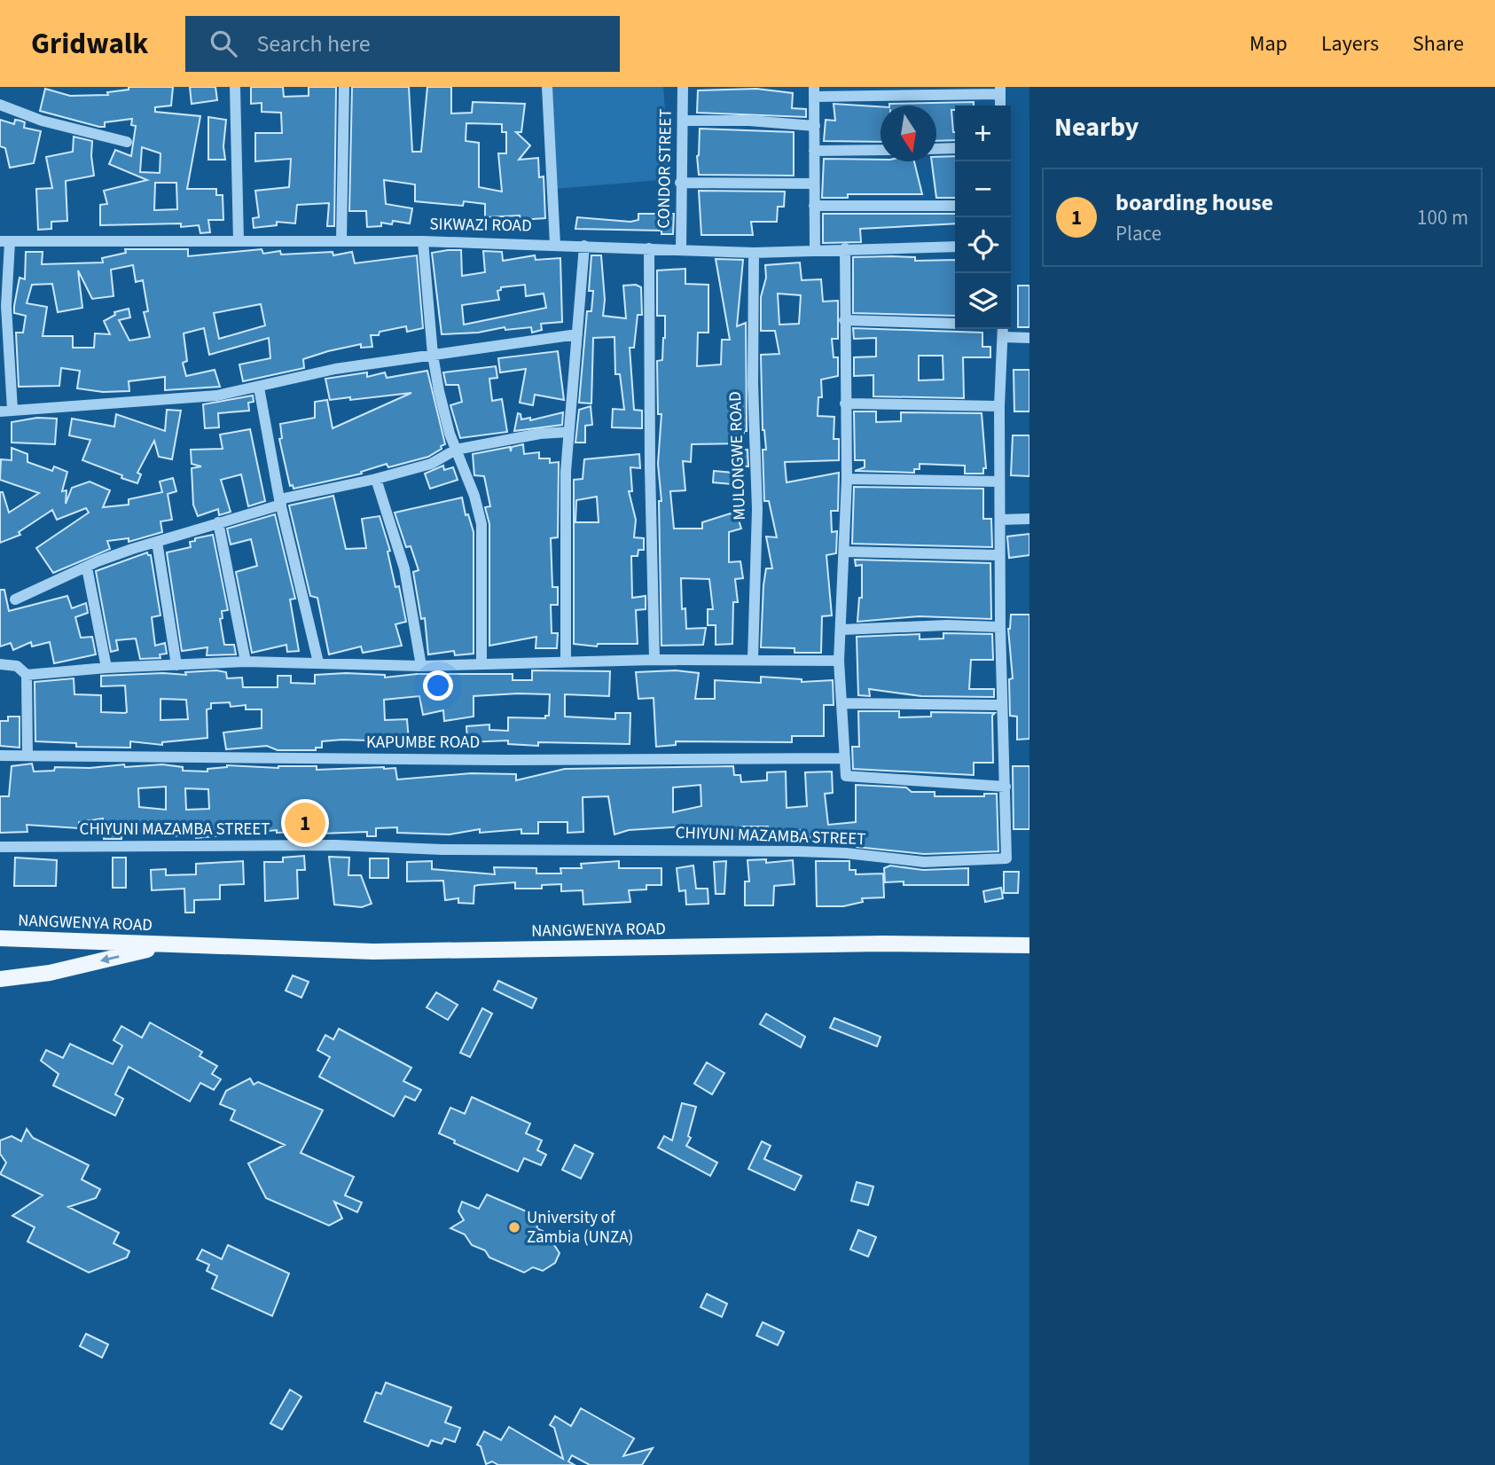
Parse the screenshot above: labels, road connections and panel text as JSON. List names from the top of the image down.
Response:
{
  "streets": {
    "main road": ["NANGWENYA ROAD"],
    "street": [
      "CONDOR STREET",
      "SIKWAZI ROAD",
      "MULONGWE ROAD",
      "KAPUMBE ROAD",
      "CHIYUNI MAZAMBA STREET"
    ]
  },
  "crossings": [
    ["CONDOR STREET", "SIKWAZI ROAD"],
    ["SIKWAZI ROAD", "MULONGWE ROAD"]
  ],
  "places": ["University of Zambia (UNZA)"],
  "north": "bottom",
  "page": {
    "header": "Gridwalk",
    "search": "Search here",
    "nav": ["Map", "Layers", "Share"],
    "heading": "Nearby",
    "map_buttons": ["+", "−"],
    "list": [
      {
        "mark": "1",
        "name": "boarding house",
        "note": "Place",
        "value": "100 m"
      }
    ],
    "pins": "1"
  }
}
